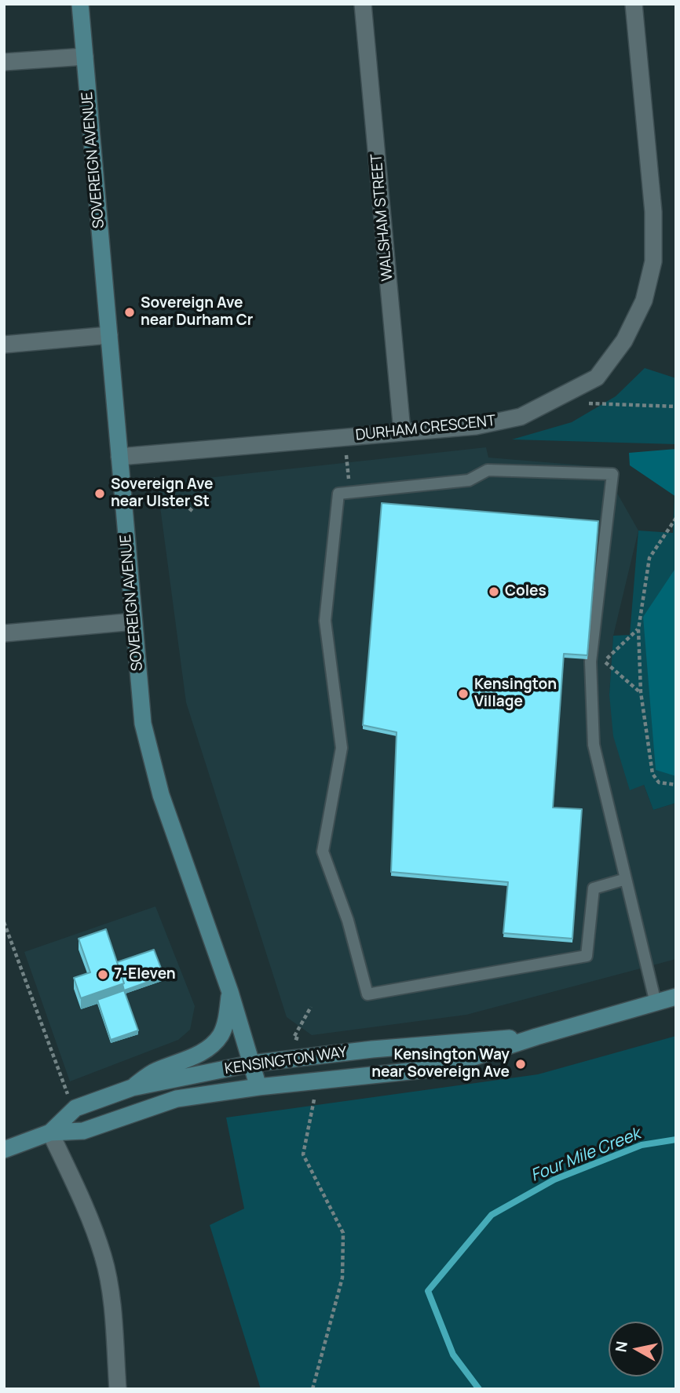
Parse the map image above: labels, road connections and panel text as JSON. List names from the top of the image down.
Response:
{
  "streets": {
    "street": [
      "SOVEREIGN AVENUE",
      "WALSHAM STREET",
      "DURHAM CRESCENT",
      "KENSINGTON WAY"
    ]
  },
  "crossings": [
    ["SOVEREIGN AVENUE", "DURHAM CRESCENT"],
    ["SOVEREIGN AVENUE", "KENSINGTON WAY"],
    ["WALSHAM STREET", "DURHAM CRESCENT"]
  ],
  "water": ["Four Mile Creek"],
  "places": [
    "Sovereign Ave near Durham Cr",
    "Sovereign Ave near Ulster St",
    "Coles",
    "Kensington Village",
    "7-Eleven",
    "Kensington Way near Sovereign Ave"
  ],
  "north": "left"
}
